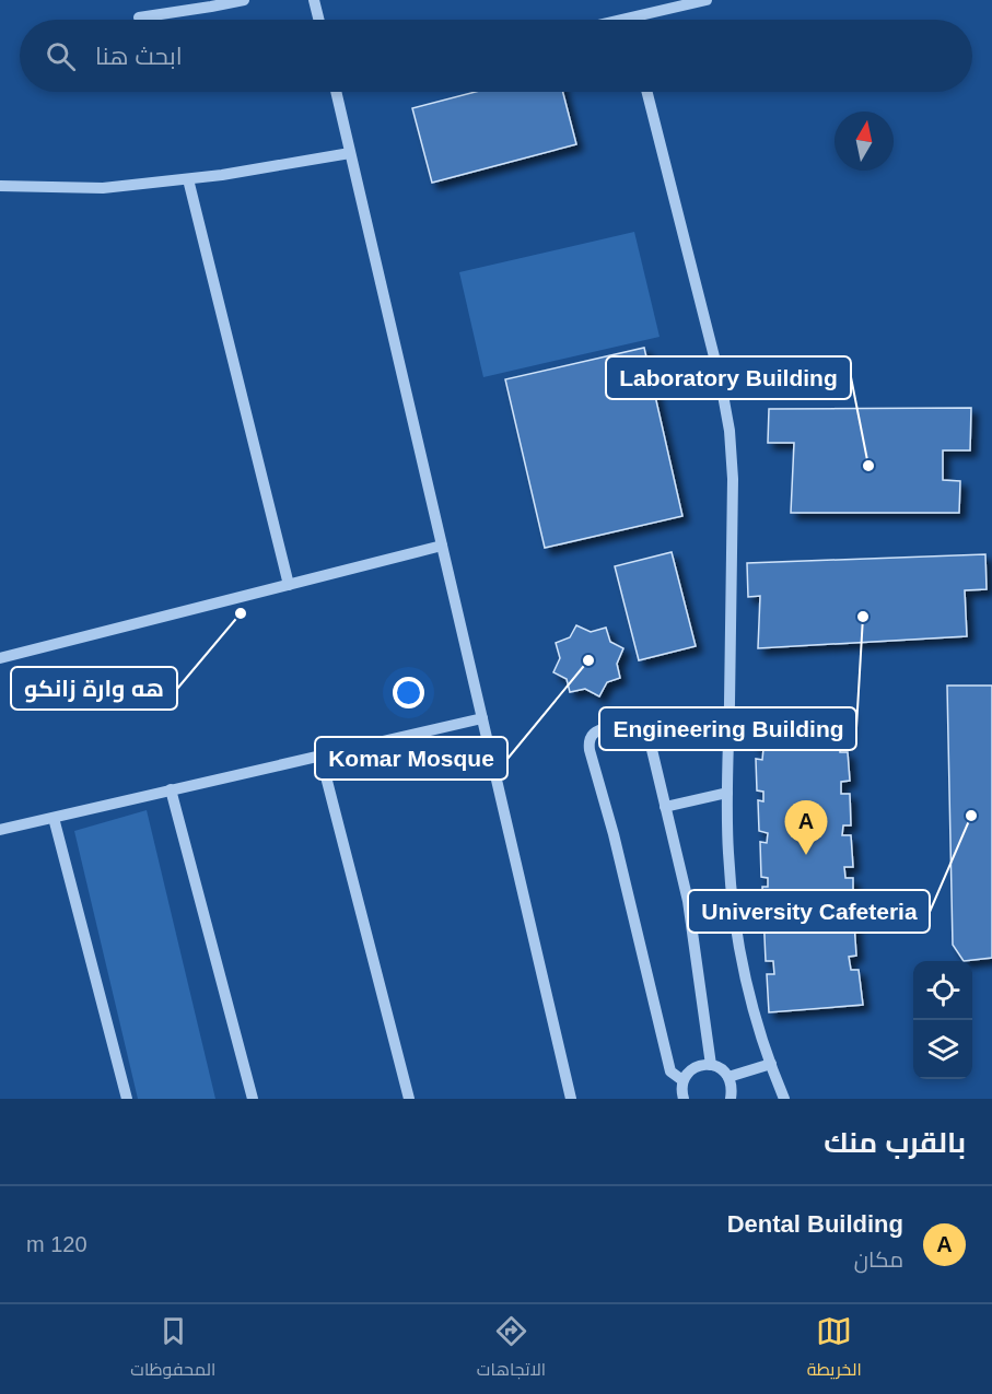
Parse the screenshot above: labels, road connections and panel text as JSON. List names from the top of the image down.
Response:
{
  "places": [
    "Laboratory Building",
    "هه وارة زانكو",
    "Engineering Building",
    "Komar Mosque",
    "University Cafeteria"
  ],
  "north": "top",
  "page": {
    "search": "ابحث هنا",
    "pins": "A",
    "heading": "بالقرب منك",
    "list": [
      {
        "mark": "A",
        "name": "Dental Building",
        "note": "مكان",
        "value": "120 m"
      }
    ],
    "nav": ["الخريطة", "الاتجاهات", "المحفوظات"]
  }
}
